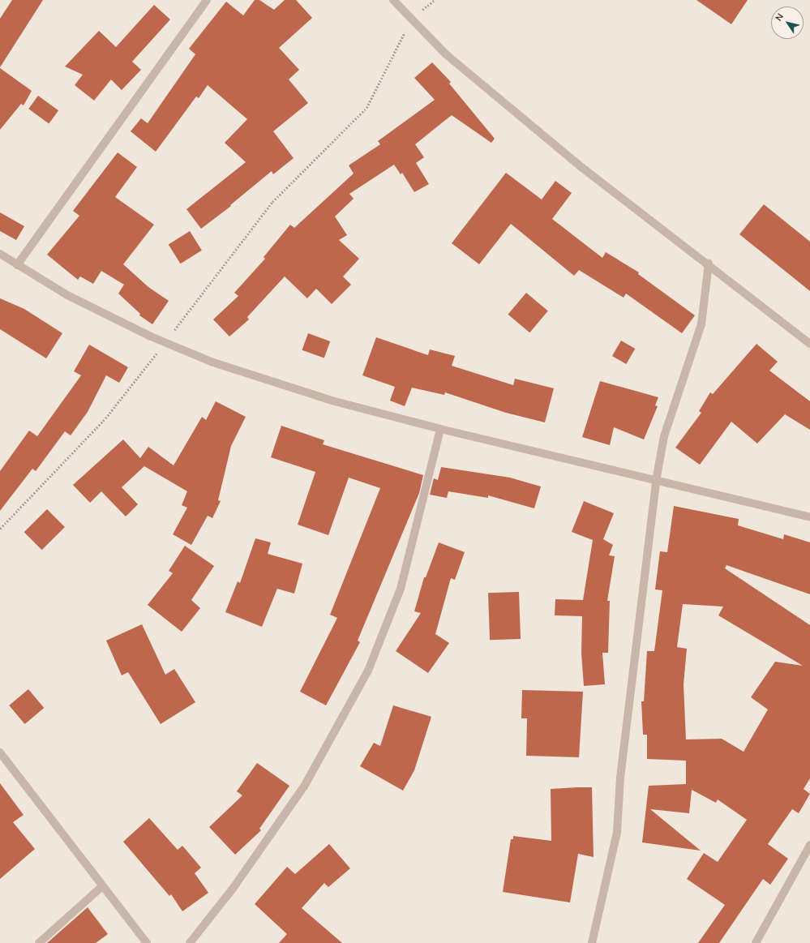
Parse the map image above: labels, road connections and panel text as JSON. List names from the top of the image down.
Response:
{
  "north": "top left"
}
